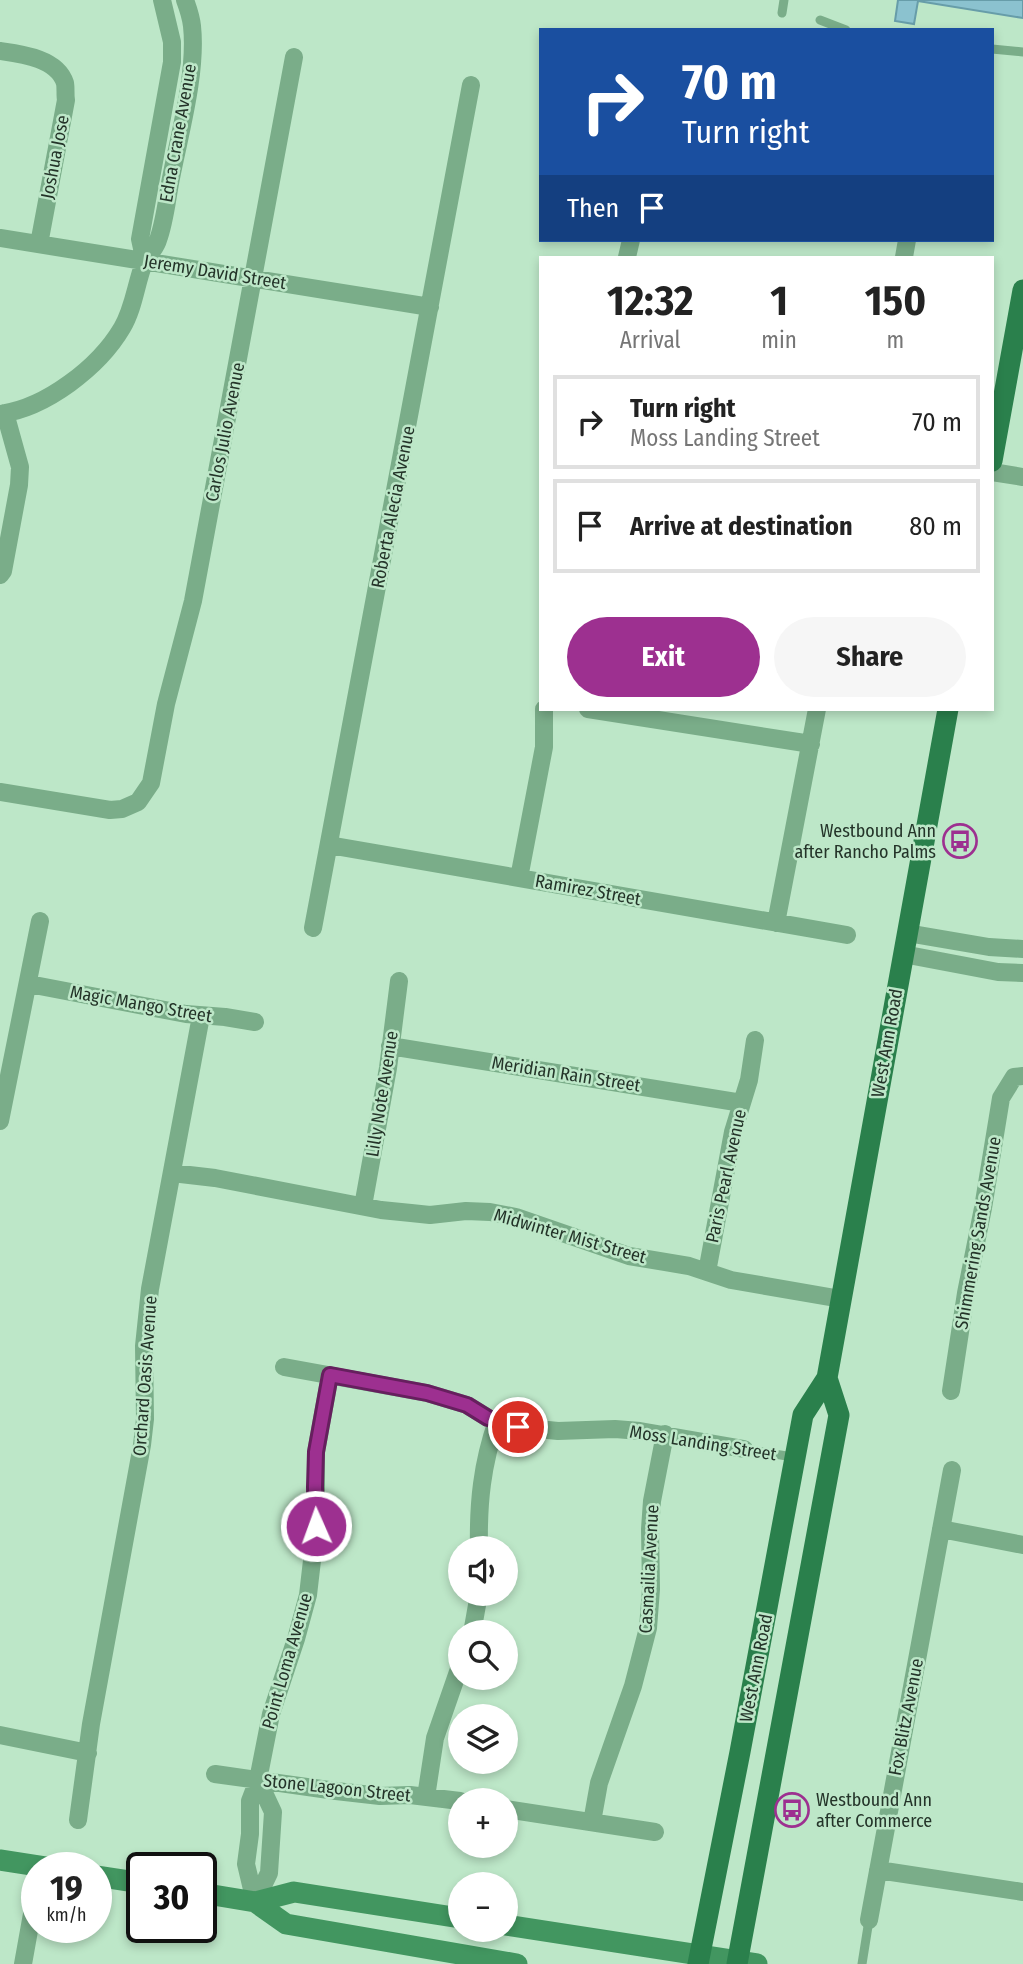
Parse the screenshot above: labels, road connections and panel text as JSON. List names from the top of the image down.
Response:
{
  "streets": {
    "main road": ["West Ann Road"],
    "street": [
      "Edna Crane Avenue",
      "Joshua Jose",
      "Jeremy David Street",
      "Carlos Julio Avenue",
      "Roberta Alecia Avenue",
      "Ramirez Street",
      "Magic Mango Street",
      "Meridian Rain Street",
      "Lilly Note Avenue",
      "Paris Pearl Avenue",
      "Shimmering Sands Avenue",
      "Midwinter Mist Street",
      "Orchard Oasis Avenue",
      "Moss Landing Street",
      "Casmailia Avenue",
      "Point Loma Avenue",
      "Fox Blitz Avenue",
      "Stone Lagoon Street"
    ]
  },
  "crossings": [
    ["Edna Crane Avenue", "Jeremy David Street"],
    ["Joshua Jose", "Jeremy David Street"],
    ["Jeremy David Street", "Carlos Julio Avenue"],
    ["Jeremy David Street", "Roberta Alecia Avenue"],
    ["Roberta Alecia Avenue", "Ramirez Street"],
    ["Magic Mango Street", "Orchard Oasis Avenue"],
    ["West Ann Road", "Midwinter Mist Street"],
    ["West Ann Road", "Moss Landing Street"],
    ["Meridian Rain Street", "Lilly Note Avenue"],
    ["Meridian Rain Street", "Paris Pearl Avenue"],
    ["Lilly Note Avenue", "Midwinter Mist Street"],
    ["Paris Pearl Avenue", "Midwinter Mist Street"],
    ["Midwinter Mist Street", "Orchard Oasis Avenue"],
    ["Moss Landing Street", "Casmailia Avenue"],
    ["Moss Landing Street", "Point Loma Avenue"],
    ["Point Loma Avenue", "Stone Lagoon Street"]
  ],
  "places": {
    "bus stop": ["Westbound Ann after Rancho Palms", "Westbound Ann after Commerce"]
  },
  "page": {
    "turn": ["70 m", "Turn right"],
    "then": "Then",
    "eta": [
      "12:32",
      "Arrival",
      "1",
      "min",
      "150",
      "m"
    ],
    "list": [
      {
        "name": "Turn right",
        "note": "Moss Landing Street",
        "value": "70 m"
      },
      {
        "name": "Arrive at destination",
        "value": "80 m"
      }
    ],
    "buttons": ["Exit", "Share"],
    "map_buttons": ["+", "−"],
    "speed": "19 km/h",
    "limit": "30"
  }
}
